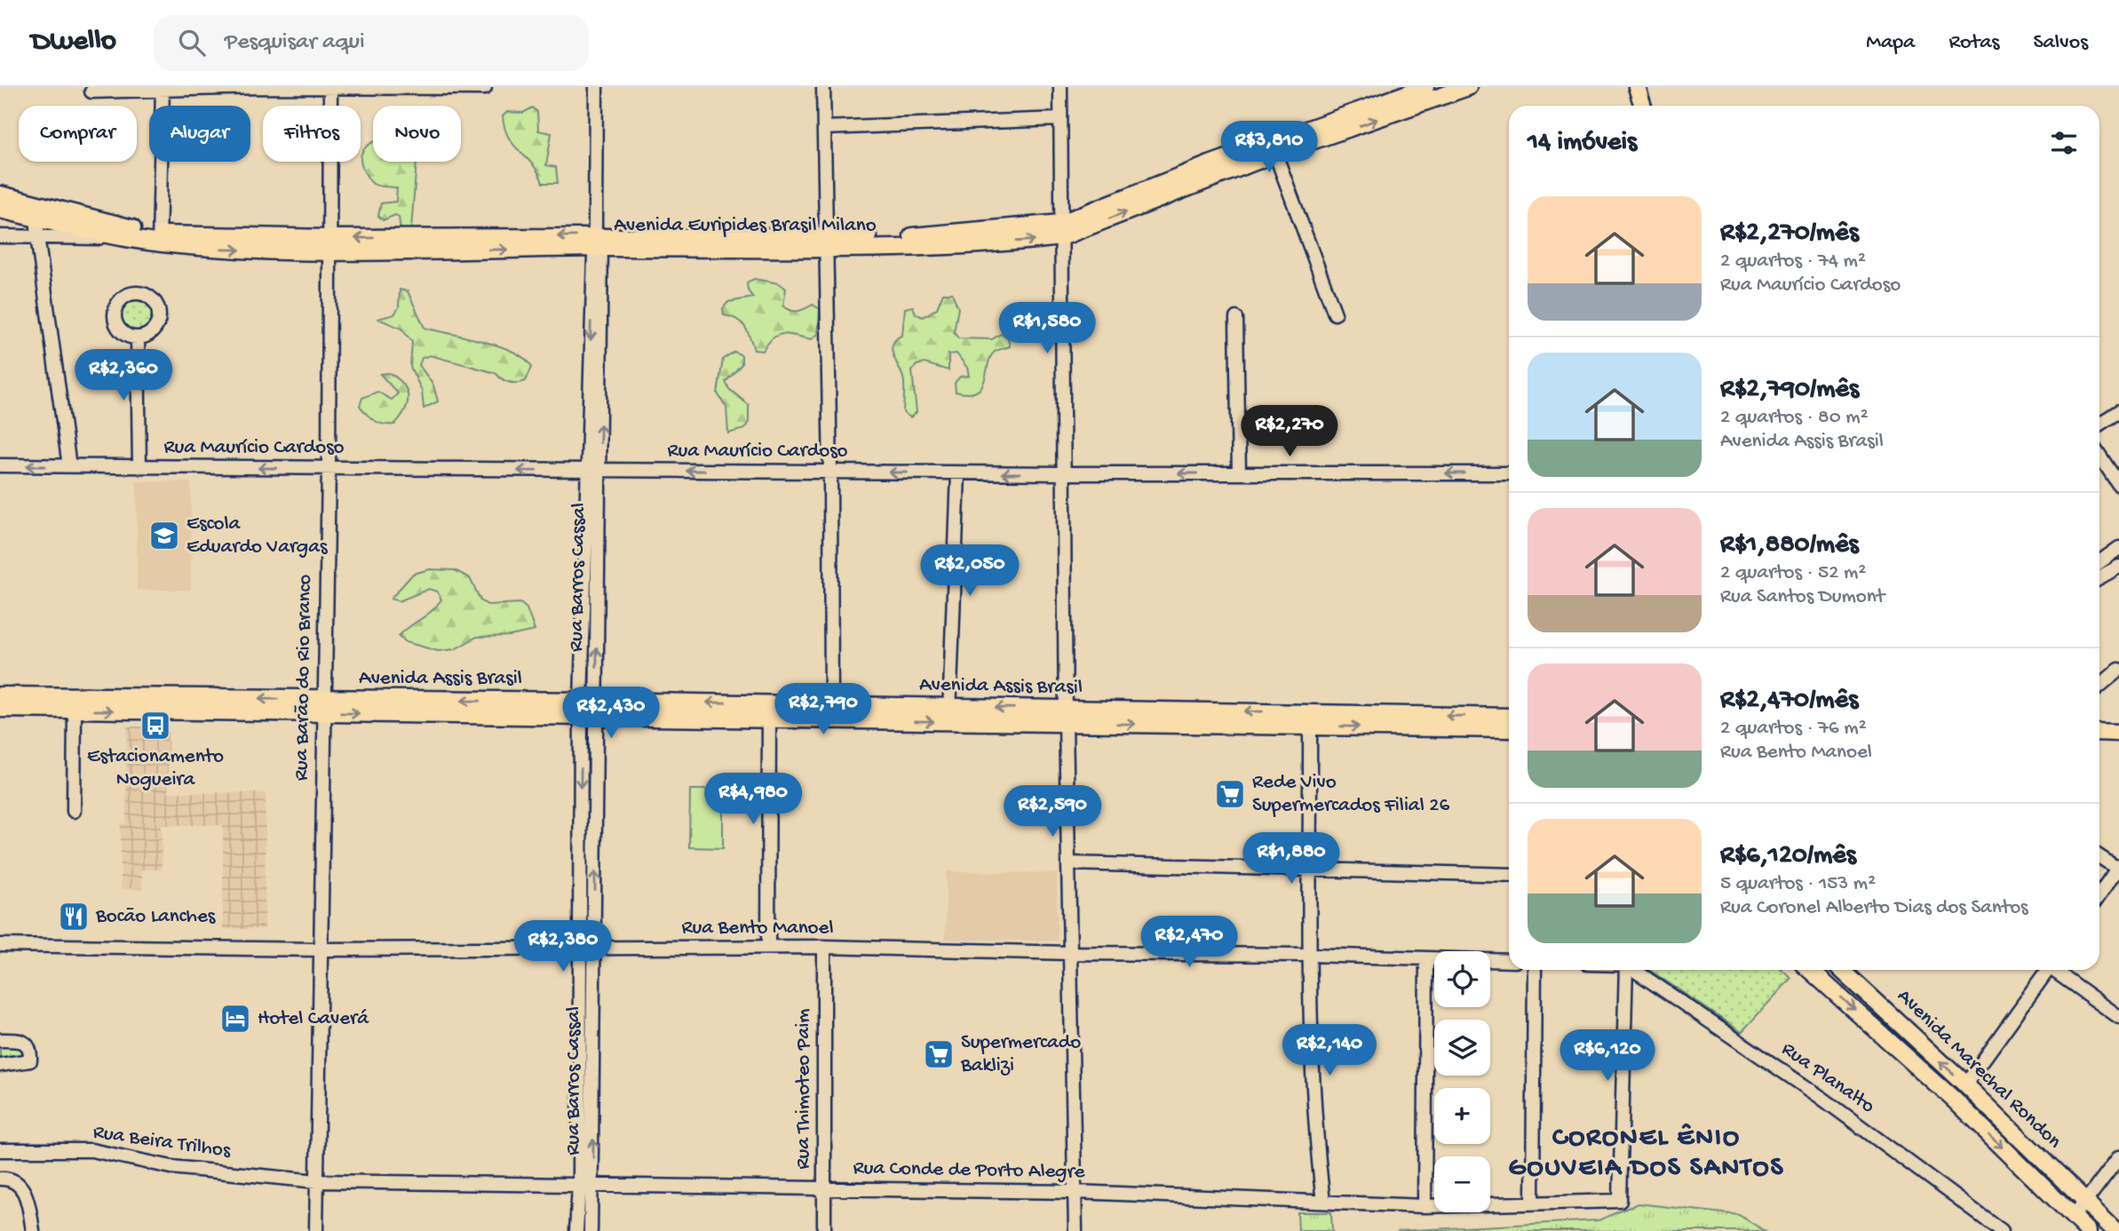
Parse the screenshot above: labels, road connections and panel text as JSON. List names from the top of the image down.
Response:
{
  "streets": {
    "main road": ["Avenida Euripides Brasil Milano", "Avenida Assis Brasil", "Avenida Marechal Rondon"],
    "street": [
      "Rua Maurício Cardoso",
      "Rua Barros Cassal",
      "Rua Barão do Rio Branco",
      "Rua Bento Manoel",
      "Rua Planalto",
      "Rua Thimoteo Paim",
      "Rua Beira Trilhos",
      "Rua Conde de Porto Alegre"
    ]
  },
  "crossings": [
    ["Avenida Euripides Brasil Milano", "Rua Barros Cassal"],
    ["Avenida Euripides Brasil Milano", "Rua Barão do Rio Branco"],
    ["Rua Maurício Cardoso", "Rua Barros Cassal"],
    ["Rua Maurício Cardoso", "Rua Barão do Rio Branco"],
    ["Rua Barros Cassal", "Avenida Assis Brasil"],
    ["Rua Barros Cassal", "Rua Bento Manoel"],
    ["Rua Barros Cassal", "Rua Conde de Porto Alegre"],
    ["Rua Barão do Rio Branco", "Avenida Assis Brasil"],
    ["Rua Barão do Rio Branco", "Rua Bento Manoel"],
    ["Rua Barão do Rio Branco", "Rua Beira Trilhos"],
    ["Rua Barão do Rio Branco", "Rua Conde de Porto Alegre"],
    ["Rua Bento Manoel", "Rua Thimoteo Paim"],
    ["Rua Thimoteo Paim", "Rua Conde de Porto Alegre"],
    ["Rua Beira Trilhos", "Rua Conde de Porto Alegre"]
  ],
  "one_way": ["Rua Maurício Cardoso"],
  "districts": ["CORONEL ÊNIO GOUVEIA DOS SANTOS"],
  "places": {
    "school or university": ["Escola Eduardo Vargas"],
    "bus stop": ["Estacionamento Nogueira"],
    "supermarket": ["Rede Vivo Supermercados Filial 26", "Supermercado Baklizi"],
    "restaurant": ["Bocão Lanches"],
    "hotel": ["Hotel Caverá"]
  },
  "page": {
    "header": "Dwello",
    "search": "Pesquisar aqui",
    "nav": ["Mapa", "Rotas", "Salvos"],
    "chip": [
      "Comprar",
      "Alugar",
      "Filtros",
      "Novo"
    ],
    "heading": "14 imóveis",
    "price": [
      "R$3,810",
      "R$1,580",
      "R$2,360",
      "R$2,270",
      "R$2,050",
      "R$2,790",
      "R$2,430",
      "R$4,980",
      "R$2,590",
      "R$1,880",
      "R$2,470",
      "R$2,380",
      "R$2,140",
      "R$6,120"
    ],
    "list": [
      {
        "name": "R$2,270/mês",
        "note": "2 quartos · 74 m² · Rua Maurício Cardoso"
      },
      {
        "name": "R$2,790/mês",
        "note": "2 quartos · 80 m² · Avenida Assis Brasil"
      },
      {
        "name": "R$1,880/mês",
        "note": "2 quartos · 52 m² · Rua Santos Dumont"
      },
      {
        "name": "R$2,470/mês",
        "note": "2 quartos · 76 m² · Rua Bento Manoel"
      },
      {
        "name": "R$6,120/mês",
        "note": "5 quartos · 153 m² · Rua Coronel Alberto Dias dos Santos"
      }
    ],
    "map_buttons": ["+", "−"]
  }
}
